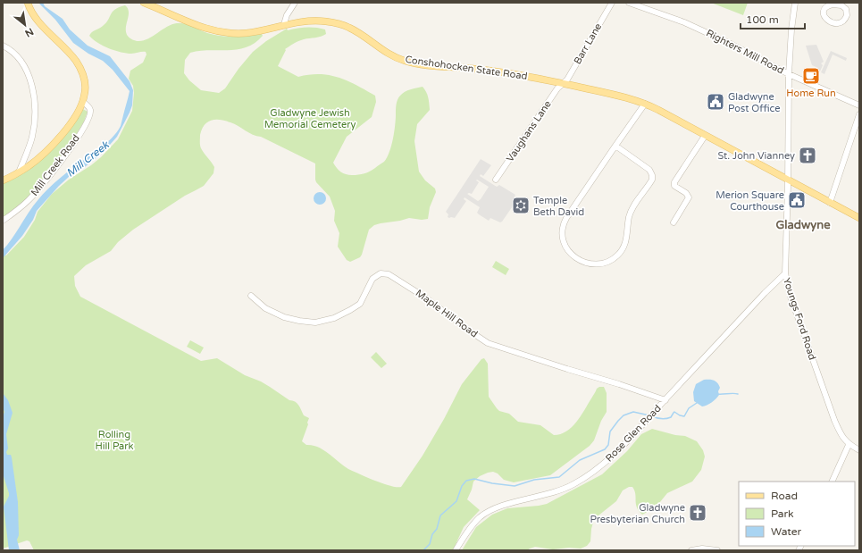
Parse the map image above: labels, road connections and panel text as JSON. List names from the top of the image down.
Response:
{
  "streets": {
    "main road": ["Conshohocken State Road"],
    "street": [
      "Barr Lane",
      "Righters Mill Road",
      "Vaughans Lane",
      "Mill Creek Road",
      "Maple Hill Road",
      "Youngs Ford Road",
      "Rose Glen Road"
    ]
  },
  "crossings": [
    ["Barr Lane", "Conshohocken State Road"],
    ["Barr Lane", "Vaughans Lane"],
    ["Righters Mill Road", "Youngs Ford Road"],
    ["Conshohocken State Road", "Vaughans Lane"],
    ["Conshohocken State Road", "Youngs Ford Road"],
    ["Maple Hill Road", "Rose Glen Road"],
    ["Youngs Ford Road", "Rose Glen Road"]
  ],
  "districts": ["Gladwyne"],
  "water": ["Mill Creek"],
  "parks": ["Gladwyne Jewish Memorial Cemetery", "Rolling Hill Park"],
  "places": {
    "cafe": ["Home Run"],
    "public building": ["Gladwyne Post Office", "Merion Square Courthouse"],
    "church": ["St. John Vianney", "Gladwyne Presbyterian Church"],
    "synagogue": ["Temple Beth David"]
  },
  "legend": ["Road", "Park", "Water"],
  "scale_bar": "100 m",
  "north": "bottom right"
}
